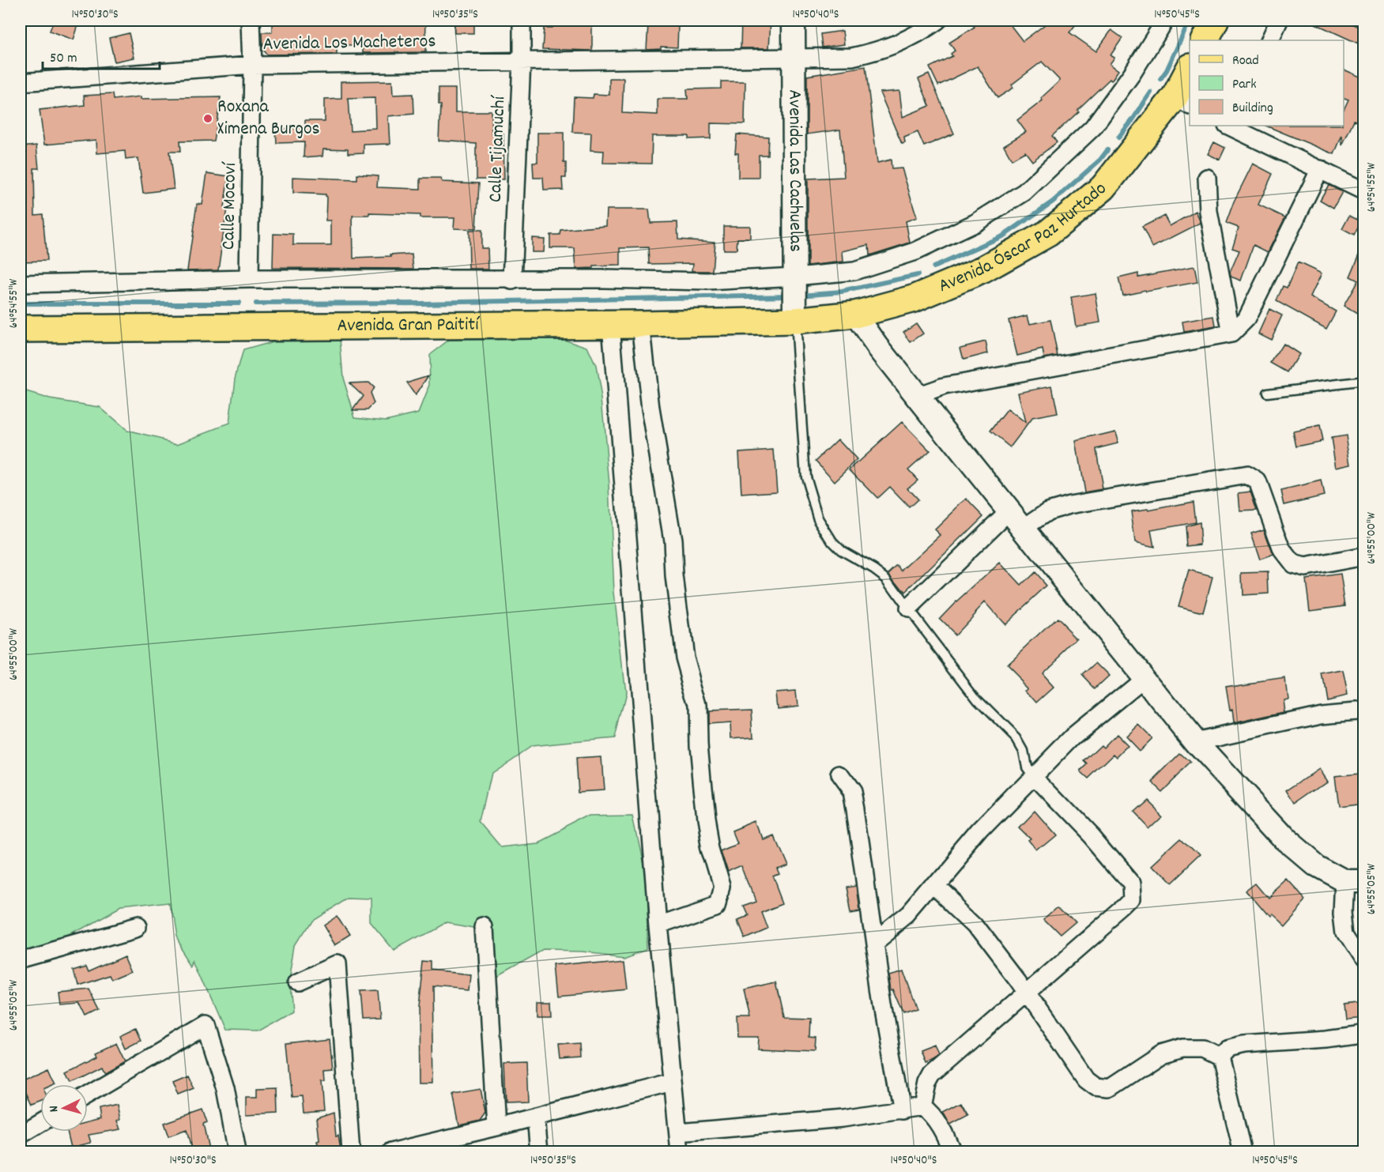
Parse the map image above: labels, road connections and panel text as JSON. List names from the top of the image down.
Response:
{
  "streets": {
    "main road": ["Avenida Óscar Paz Hurtado", "Avenida Gran Paitití"],
    "street": [
      "Avenida Los Macheteros",
      "Calle Tijamuchí",
      "Avenida Las Cachuelas",
      "Calle Mocoví"
    ]
  },
  "crossings": [
    ["Avenida Los Macheteros", "Calle Tijamuchí"],
    ["Avenida Los Macheteros", "Avenida Las Cachuelas"],
    ["Avenida Los Macheteros", "Calle Mocoví"],
    ["Avenida Las Cachuelas", "Avenida Óscar Paz Hurtado"],
    ["Avenida Las Cachuelas", "Avenida Gran Paitití"],
    ["Avenida Óscar Paz Hurtado", "Avenida Gran Paitití"]
  ],
  "places": ["Roxana Ximena Burgos"],
  "legend": ["Road", "Park", "Building"],
  "scale_bar": "50 m",
  "north": "left",
  "coordinates": [
    "14°50'30\"S",
    "14°50'35\"S",
    "14°50'40\"S",
    "14°50'45\"S",
    "64°54'55\"W",
    "64°55'00\"W",
    "64°55'05\"W"
  ]
}
